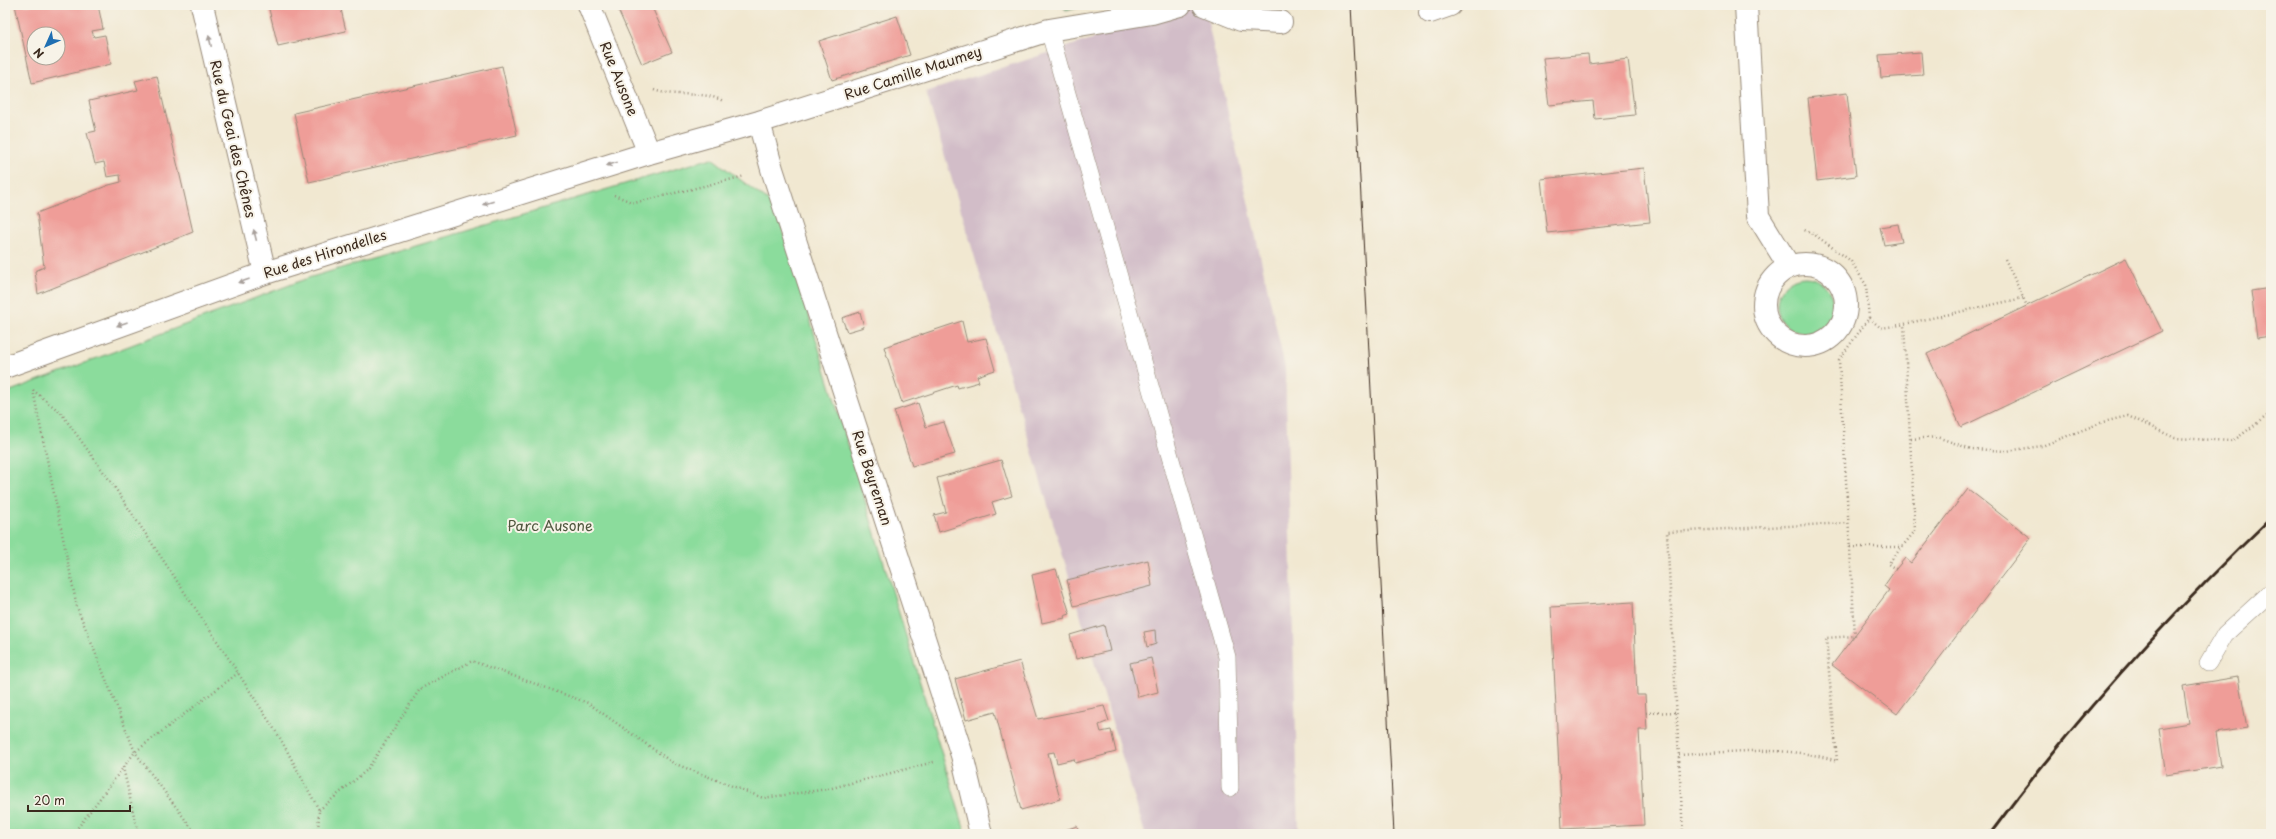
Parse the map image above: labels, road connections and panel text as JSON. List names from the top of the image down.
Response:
{
  "streets": {
    "street": [
      "Rue Camille Maumey",
      "Rue Ausone",
      "Rue du Geai des Chênes",
      "Rue des Hirondelles",
      "Rue Beyreman"
    ]
  },
  "crossings": [
    ["Rue Camille Maumey", "Rue Ausone"],
    ["Rue Camille Maumey", "Rue des Hirondelles"],
    ["Rue Camille Maumey", "Rue Beyreman"],
    ["Rue Ausone", "Rue des Hirondelles"],
    ["Rue Ausone", "Rue Beyreman"],
    ["Rue du Geai des Chênes", "Rue des Hirondelles"]
  ],
  "one_way": ["Rue du Geai des Chênes", "Rue des Hirondelles"],
  "parks": ["Parc Ausone"],
  "scale_bar": "20 m",
  "north": "bottom left"
}
